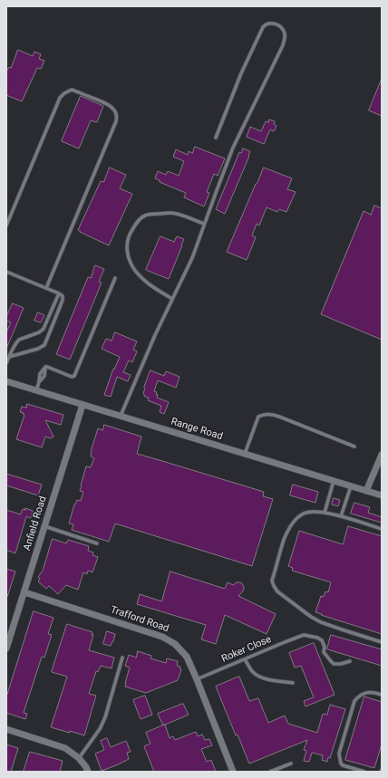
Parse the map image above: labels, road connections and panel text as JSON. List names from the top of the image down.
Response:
{
  "streets": {
    "street": ["Range Road", "Anfield Road", "Trafford Road"],
    "lane": ["Roker Close"]
  },
  "crossings": [
    ["Range Road", "Anfield Road"],
    ["Anfield Road", "Trafford Road"],
    ["Trafford Road", "Roker Close"]
  ]
}
